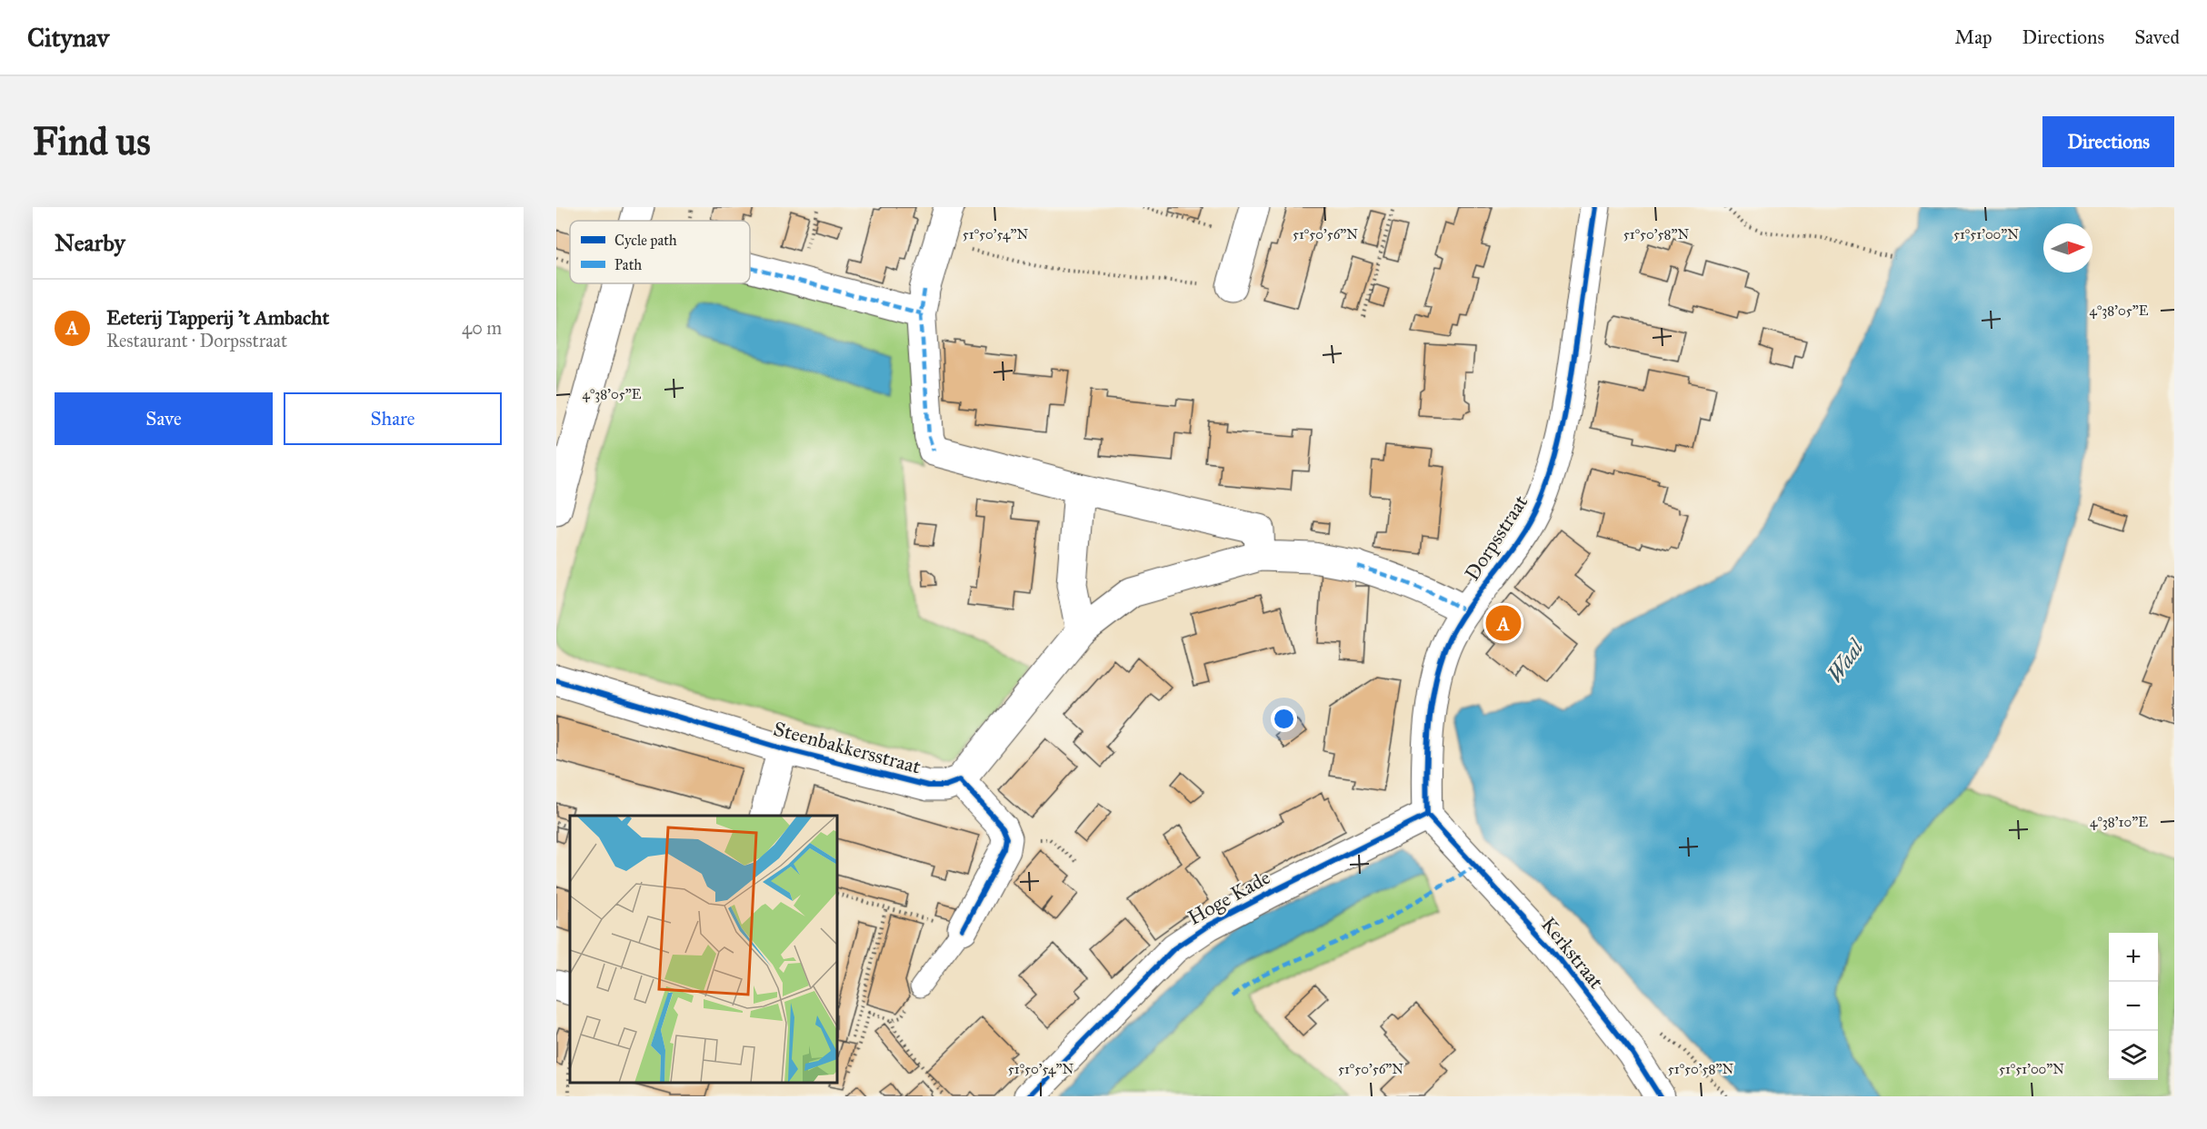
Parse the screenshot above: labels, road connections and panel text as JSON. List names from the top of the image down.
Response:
{
  "streets": {
    "street": [
      "Dorpsstraat",
      "Steenbakkersstraat",
      "Hoge Kade",
      "Kerkstraat"
    ]
  },
  "crossings": [
    ["Dorpsstraat", "Hoge Kade"],
    ["Dorpsstraat", "Kerkstraat"],
    ["Hoge Kade", "Kerkstraat"]
  ],
  "water": ["Waal"],
  "legend": ["Cycle path", "Path"],
  "north": "right",
  "page": {
    "header": "Citynav",
    "nav": ["Map", "Directions", "Saved"],
    "buttons": [
      "Directions",
      ["Save", "Share"]
    ],
    "title": "Find us",
    "heading": "Nearby",
    "list": [
      {
        "mark": "A",
        "name": "Eeterij Tapperij 't Ambacht",
        "note": "Restaurant · Dorpsstraat",
        "value": "40 m"
      }
    ],
    "pins": "A",
    "map_buttons": ["+", "−"]
  },
  "coordinates": [
    "51°50'54\"N",
    "51°50'56\"N",
    "51°51'00\"N",
    "51°50'58\"N",
    "4°38'05\"E",
    "4°38'10\"E"
  ]
}
